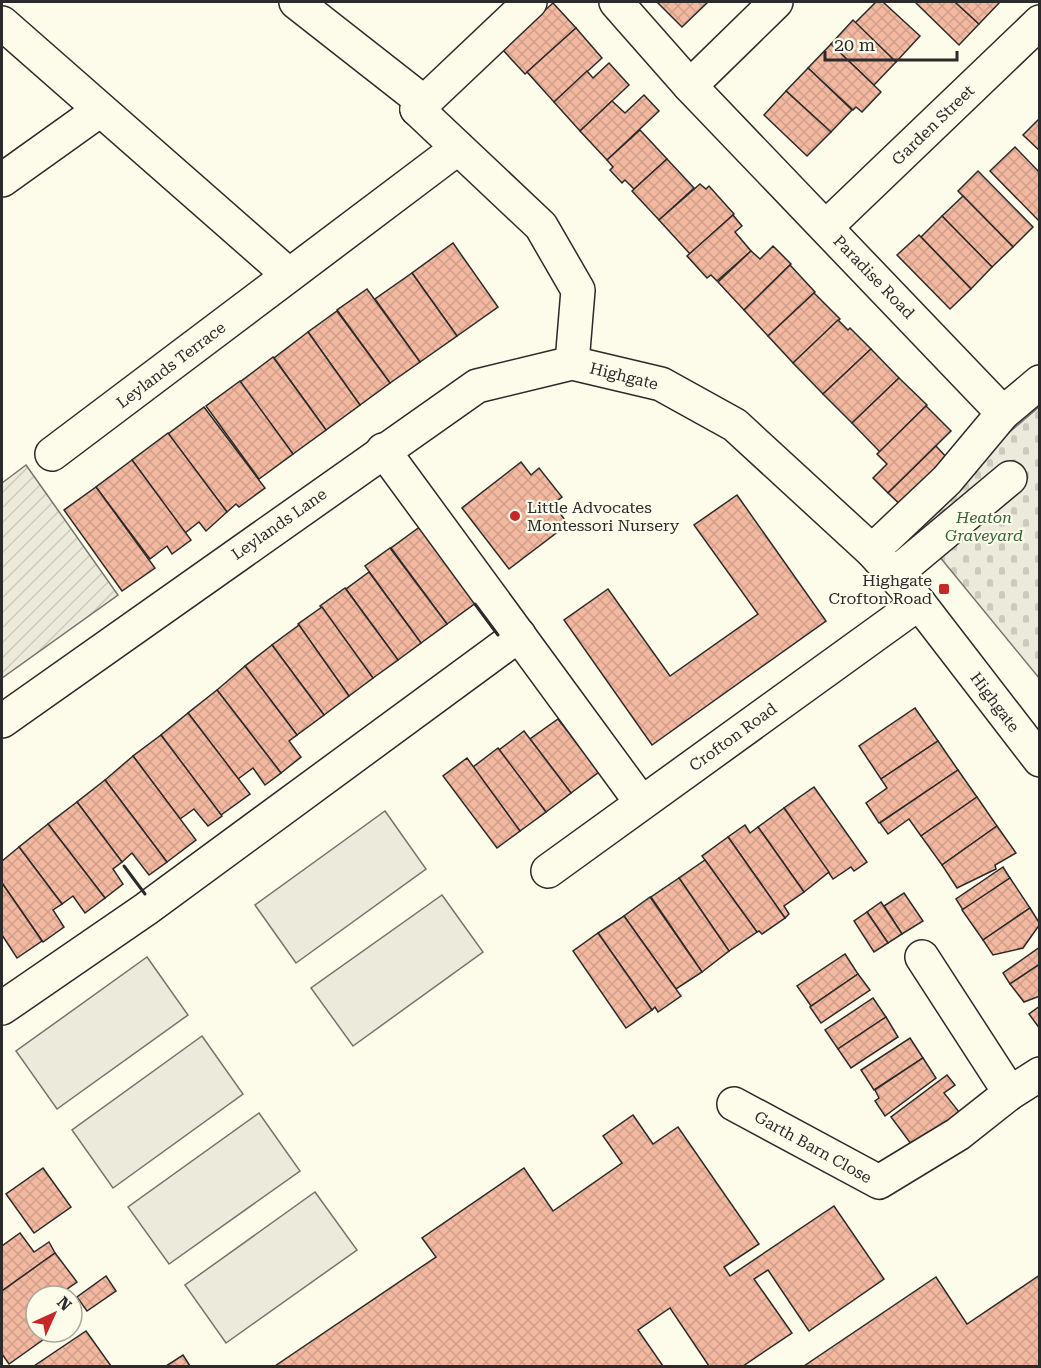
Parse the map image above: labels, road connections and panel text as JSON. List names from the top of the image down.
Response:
{
  "streets": {
    "street": [
      "Garden Street",
      "Paradise Road",
      "Leylands Terrace",
      "Highgate",
      "Leylands Lane",
      "Crofton Road",
      "Garth Barn Close"
    ]
  },
  "crossings": [
    ["Garden Street", "Paradise Road"],
    ["Leylands Terrace", "Highgate"],
    ["Highgate", "Leylands Lane"],
    ["Highgate", "Crofton Road"]
  ],
  "parks": ["Heaton Graveyard"],
  "places": {
    "other": ["Little Advocates Montessori Nursery"],
    "transit": ["Highgate Crofton Road"]
  },
  "scale_bar": "20 m",
  "north": "top right"
}
